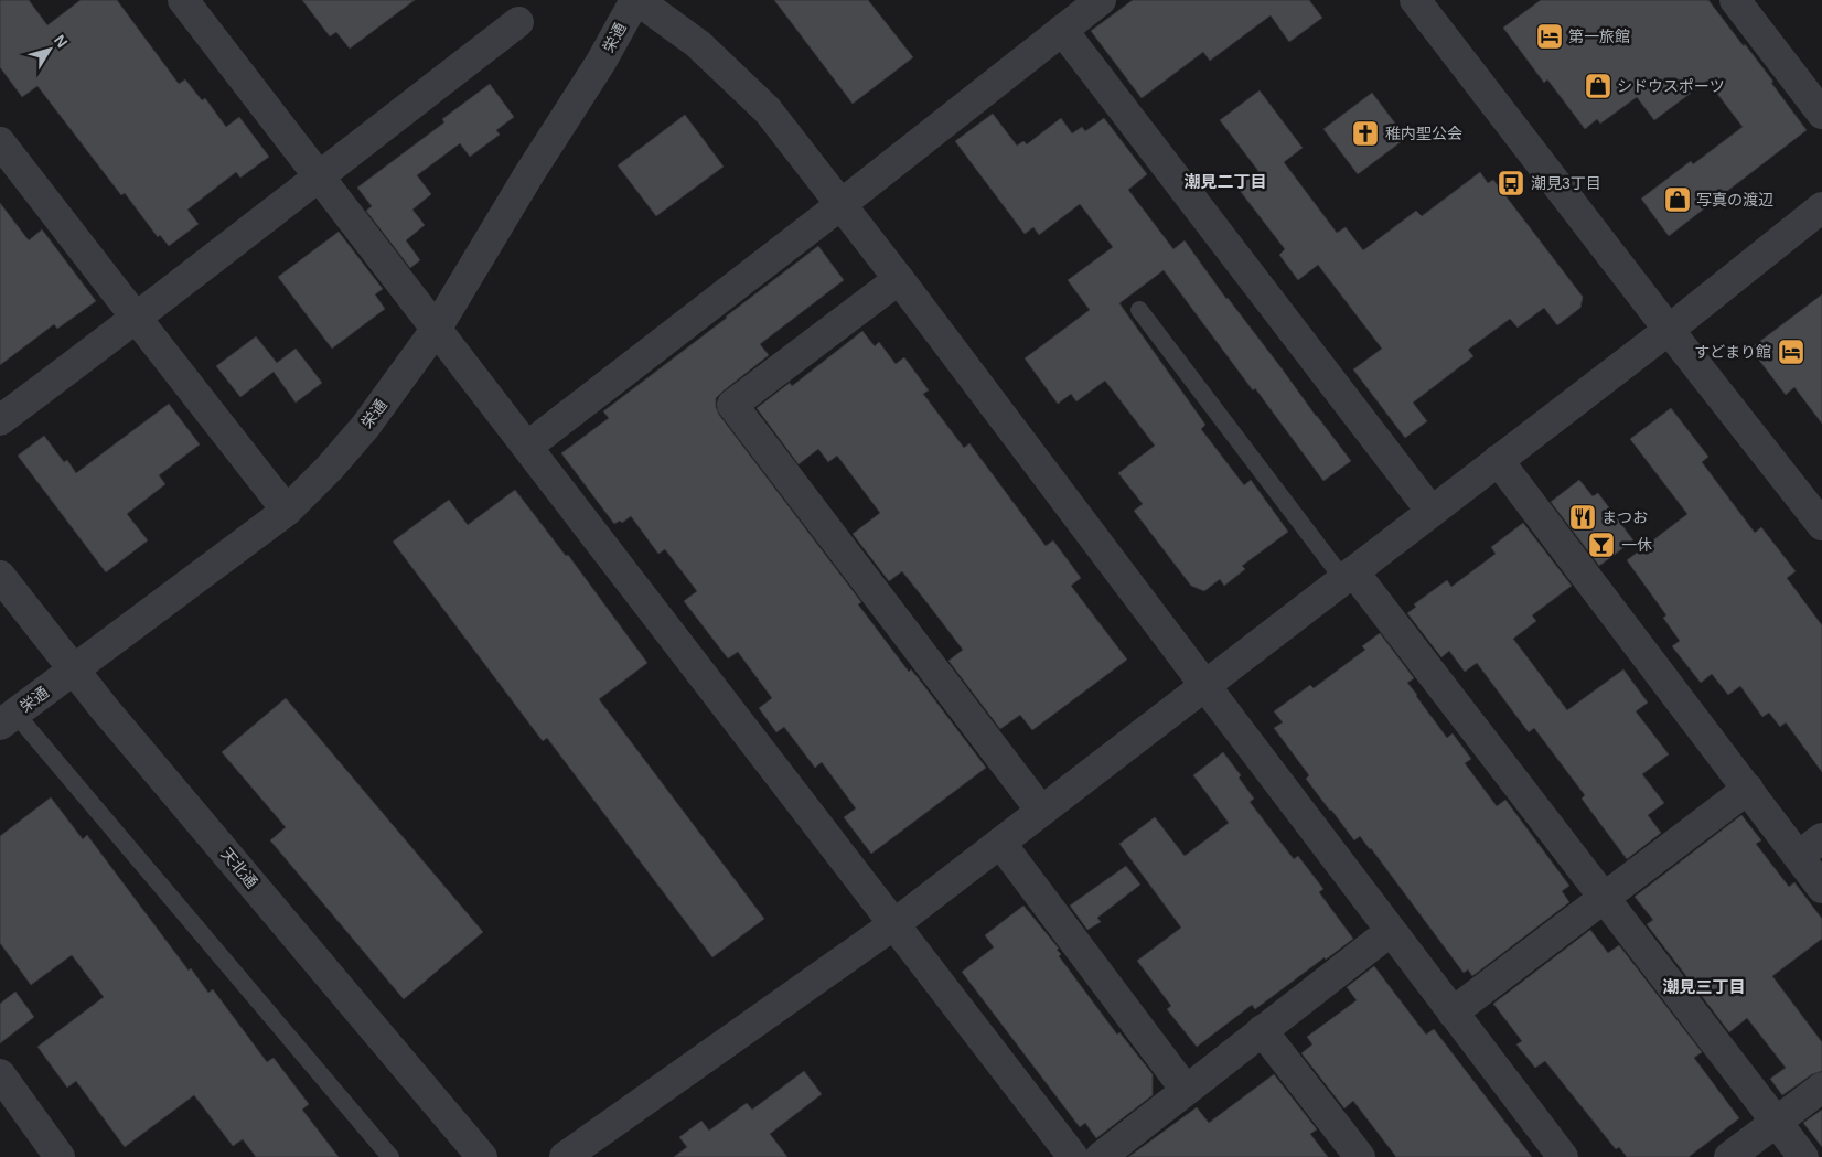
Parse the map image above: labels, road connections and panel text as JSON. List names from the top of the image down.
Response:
{
  "streets": {
    "street": ["栄通", "天北通"]
  },
  "crossings": [
    ["栄通", "天北通"]
  ],
  "districts": ["潮見二丁目", "潮見三丁目"],
  "places": {
    "hotel": ["第一旅館", "すどまり館"],
    "shop": ["シドウスポーツ", "写真の渡辺"],
    "church": ["稚内聖公会"],
    "bus stop": ["潮見3丁目"],
    "restaurant": ["まつお"],
    "bar": ["一休"]
  },
  "north": "top right"
}
